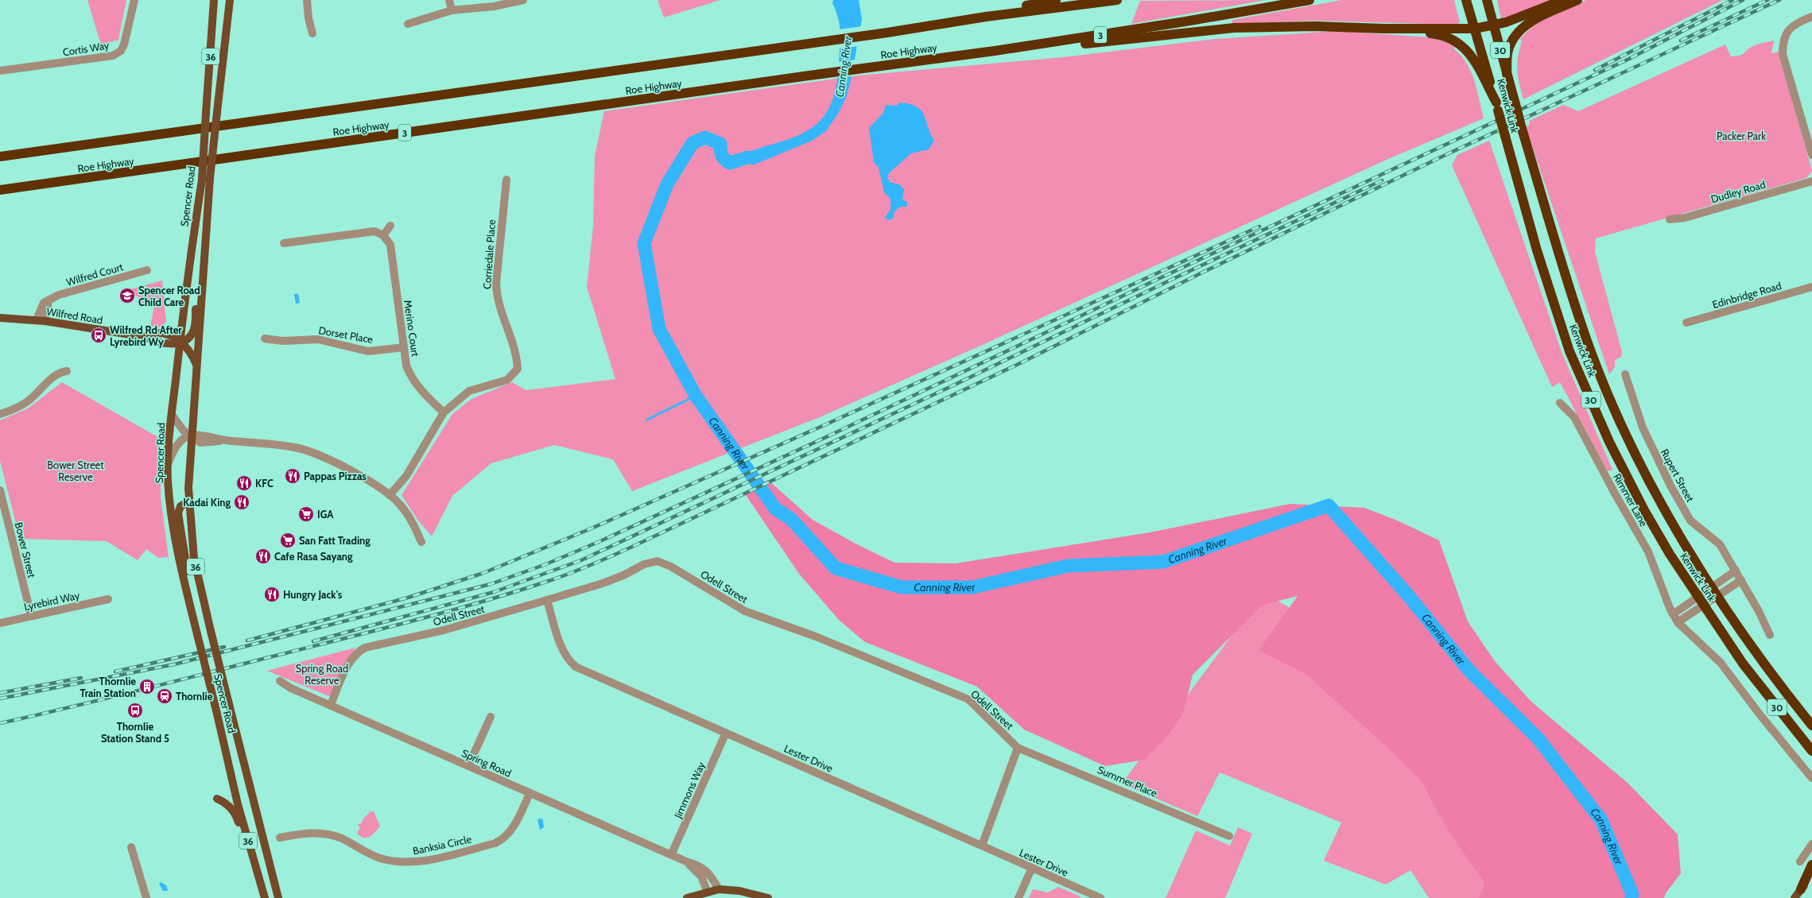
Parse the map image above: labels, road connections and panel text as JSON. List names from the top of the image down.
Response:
{
  "streets": {
    "highway": [
      "3",
      "30",
      "Roe Highway",
      "Kenwick Link"
    ],
    "main road": ["36", "Spencer Road", "Wilfred Road"],
    "street": [
      "Cortis Way",
      "Dudley Road",
      "Corriedale Place",
      "Wilfred Court",
      "Edinbridge Road",
      "Merino Court",
      "Dorset Place",
      "Rupert Street",
      "Rimmer Lane",
      "Bower Street",
      "Odell Street",
      "Lyrebird Way",
      "Lester Drive",
      "Spring Road",
      "Summer Place",
      "Jimmons Way",
      "Banksia Circle"
    ]
  },
  "crossings": [
    ["Spencer Road", "Wilfred Road"],
    ["Corriedale Place", "Merino Court"],
    ["Wilfred Court", "Wilfred Road"],
    ["Merino Court", "Dorset Place"],
    ["Bower Street", "Lyrebird Way"],
    ["Odell Street", "Lester Drive"],
    ["Odell Street", "Spring Road"],
    ["Odell Street", "Summer Place"],
    ["Lester Drive", "Jimmons Way"],
    ["Spring Road", "Jimmons Way"],
    ["Spring Road", "Banksia Circle"]
  ],
  "water": ["Canning River"],
  "parks": ["Packer Park", "Bower Street Reserve", "Spring Road Reserve"],
  "places": {
    "school or university": ["Spencer Road Child Care"],
    "bus stop": ["Wilfred Rd After Lyrebird Wy", "Thornlie Station Stand 5"],
    "restaurant": [
      "Pappas Pizzas",
      "KFC",
      "Kadai King",
      "Cafe Rasa Sayang",
      "Hungry Jack's"
    ],
    "supermarket": ["IGA", "San Fatt Trading"],
    "building": ["Thornlie Train Station"],
    "station": ["Thornlie"]
  }
}
